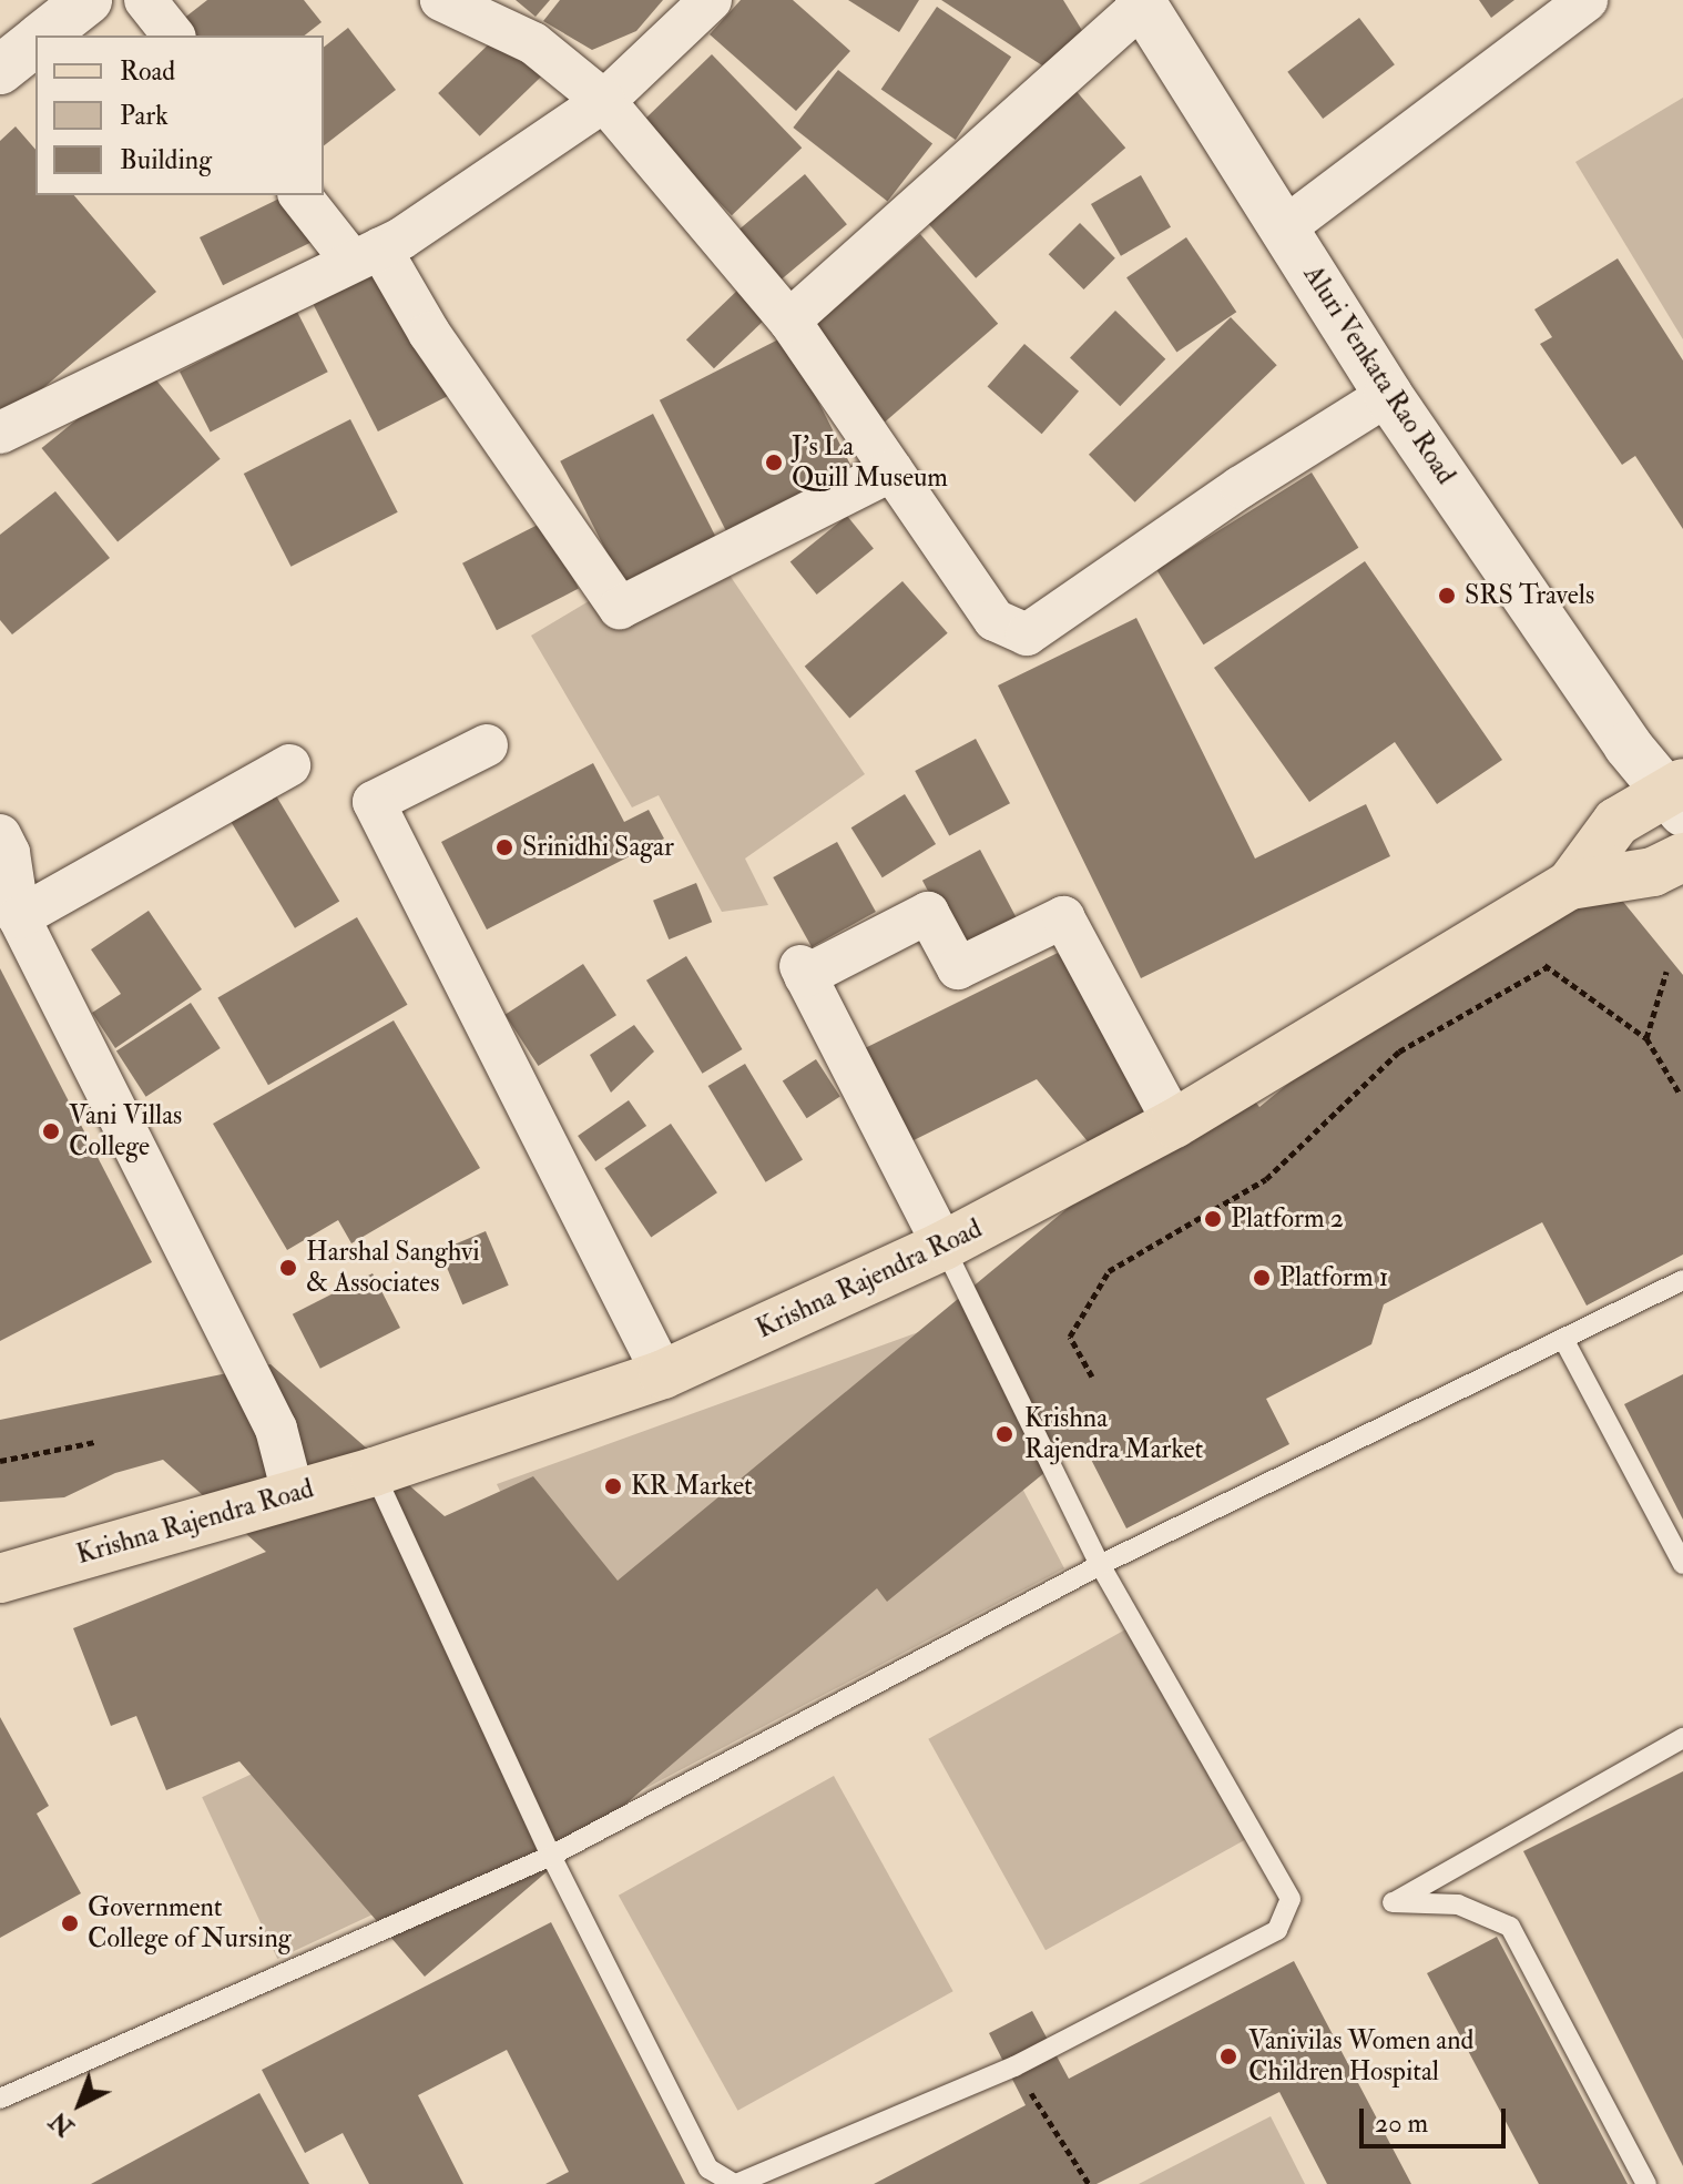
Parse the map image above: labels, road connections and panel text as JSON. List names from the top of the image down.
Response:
{
  "streets": {
    "main road": ["Aluri Venkata Rao Road", "Krishna Rajendra Road"]
  },
  "crossings": [
    ["Aluri Venkata Rao Road", "Krishna Rajendra Road"]
  ],
  "places": [
    "J's La Quill Museum",
    "SRS Travels",
    "Srinidhi Sagar",
    "Vani Villas College",
    "Platform 2",
    "Harshal Sanghvi & Associates",
    "Platform 1",
    "Krishna Rajendra Market",
    "KR Market",
    "Government College of Nursing",
    "Vanivilas Women and Children Hospital"
  ],
  "legend": ["Road", "Park", "Building"],
  "scale_bar": "20 m",
  "north": "bottom left"
}
